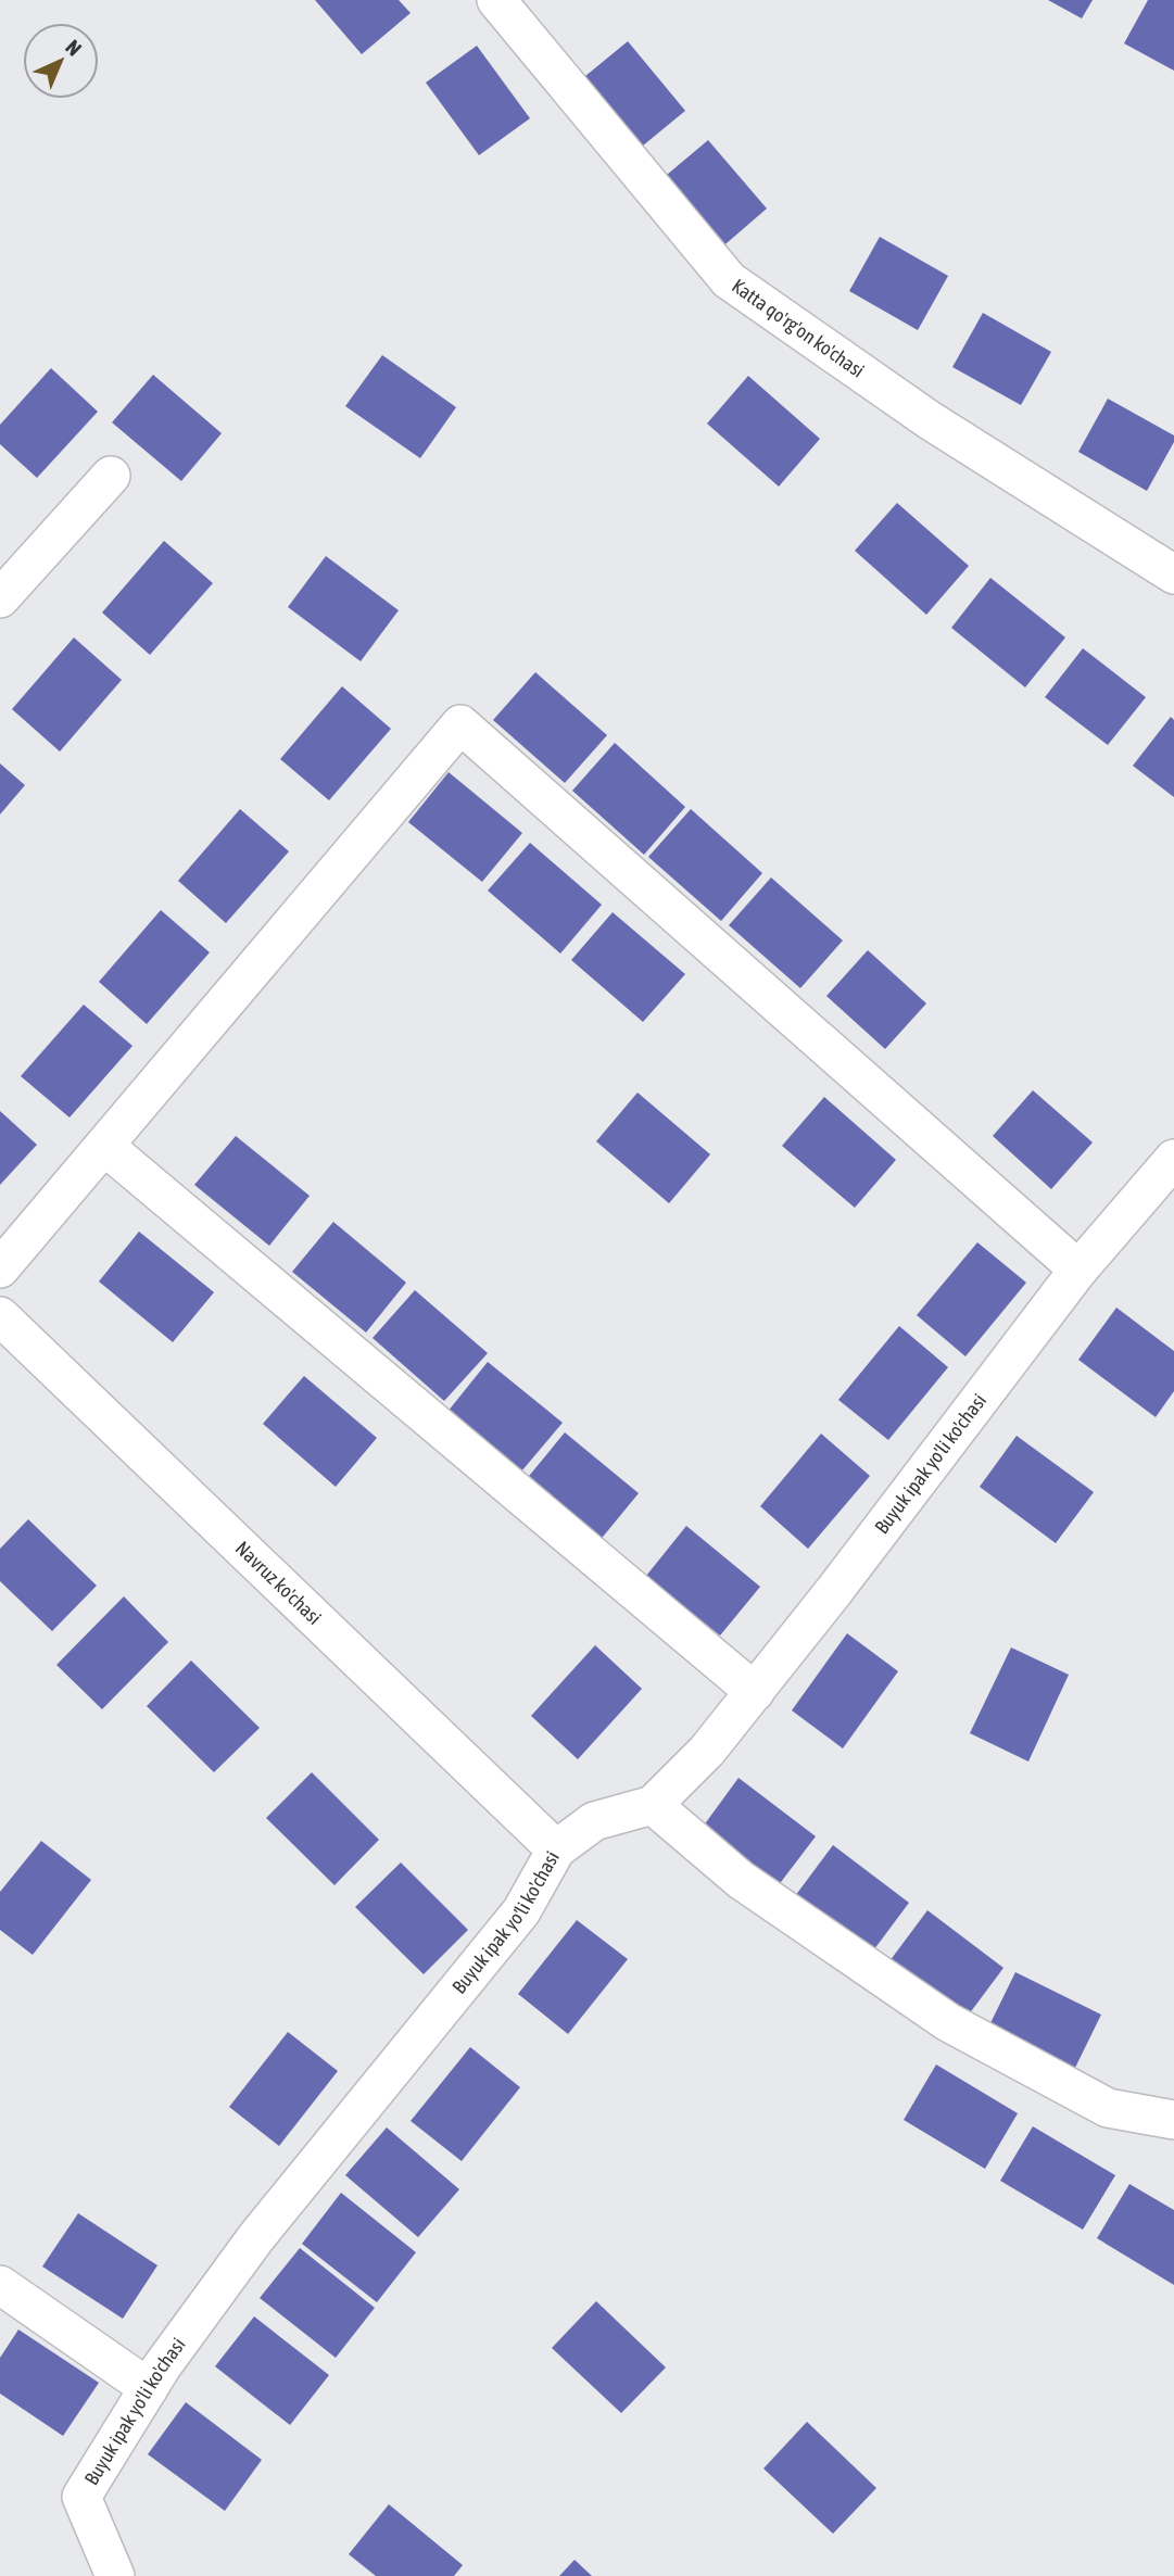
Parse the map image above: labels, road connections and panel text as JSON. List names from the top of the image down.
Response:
{
  "streets": {
    "street": ["Katta qo'rg'on ko'chasi", "Buyuk ipak yo'li ko'chasi", "Navruz ko'chasi"]
  },
  "crossings": [
    ["Buyuk ipak yo'li ko'chasi", "Navruz ko'chasi"]
  ],
  "north": "top right"
}
